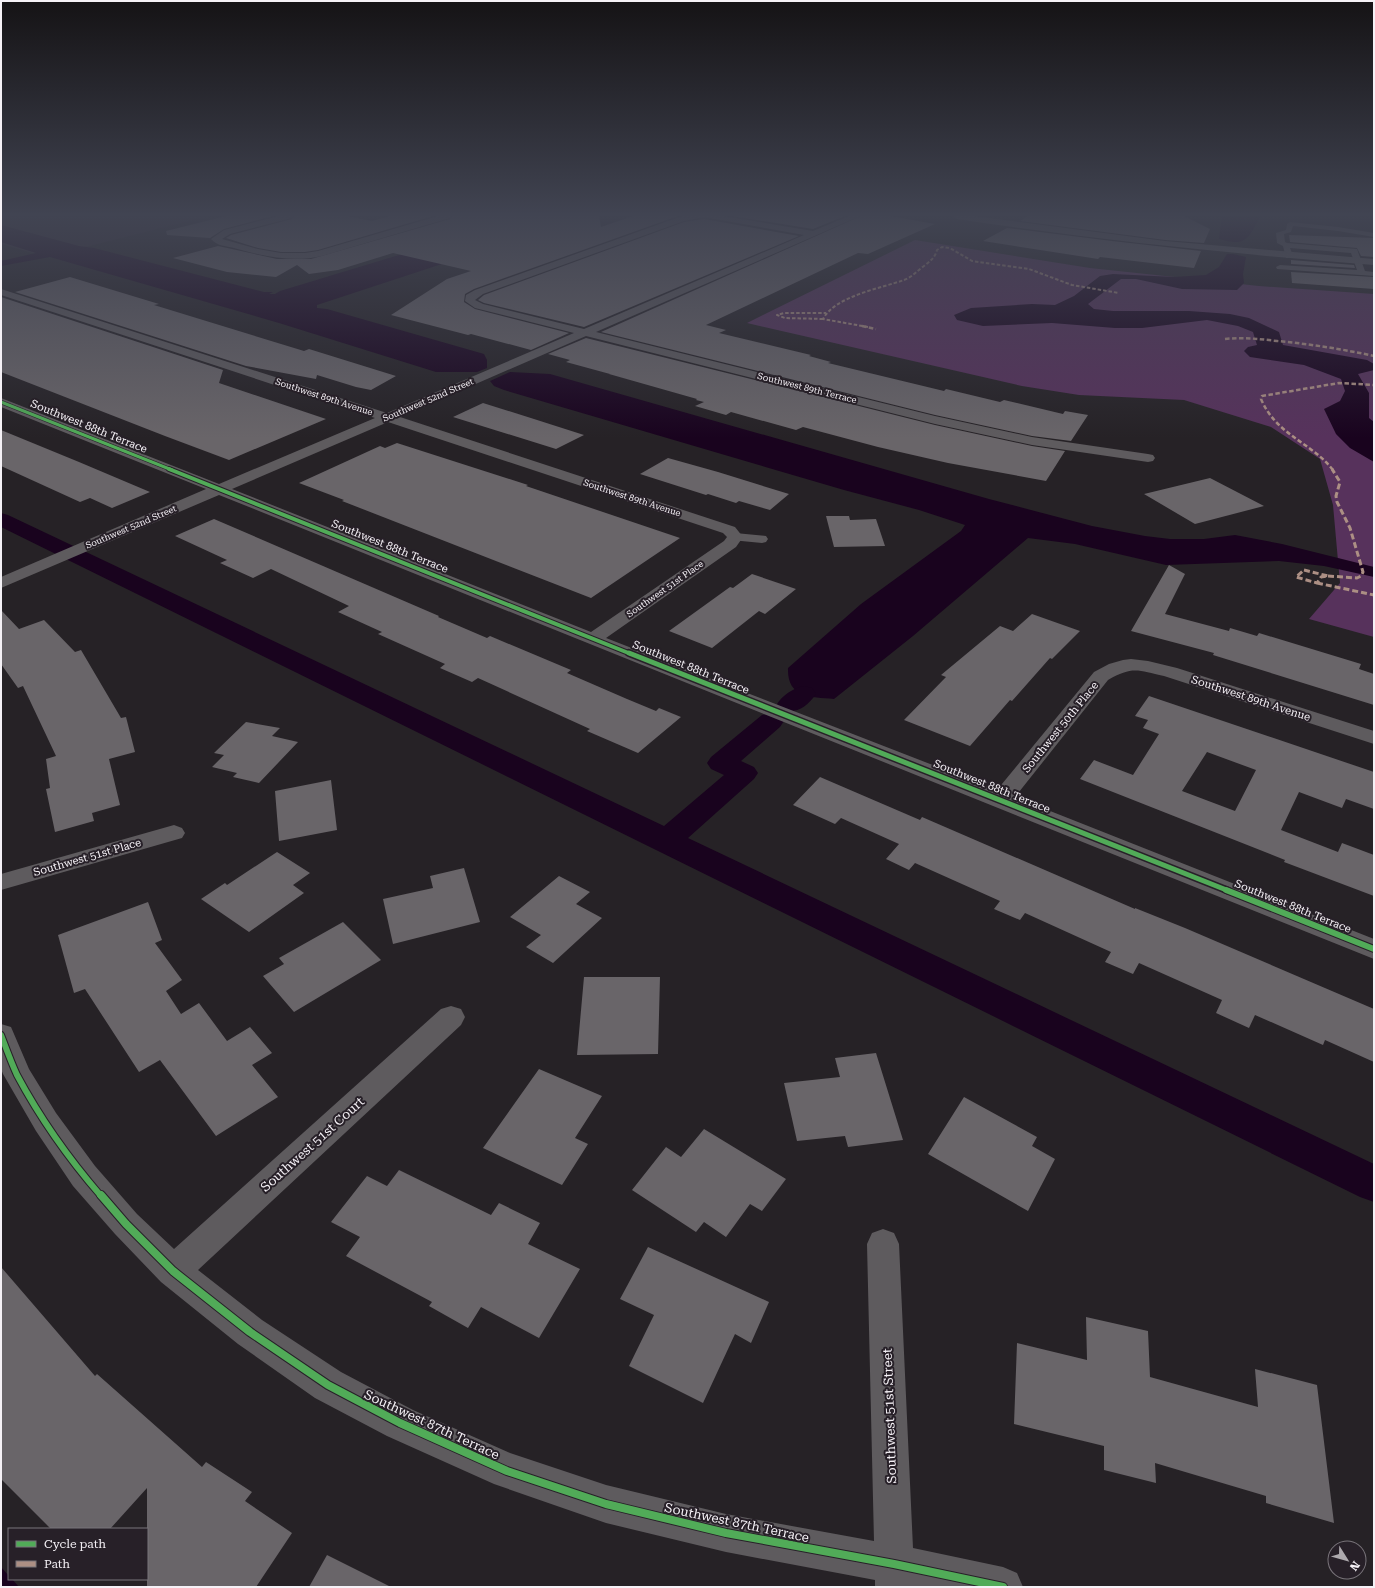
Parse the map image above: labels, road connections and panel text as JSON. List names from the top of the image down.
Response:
{
  "streets": {
    "street": [
      "Southwest 89th Terrace",
      "Southwest 89th Avenue",
      "Southwest 52nd Street",
      "Southwest 88th Terrace",
      "Southwest 51st Place",
      "Southwest 50th Place",
      "Southwest 51st Court",
      "Southwest 51st Street",
      "Southwest 87th Terrace"
    ]
  },
  "crossings": [
    ["Southwest 89th Terrace", "Southwest 52nd Street"],
    ["Southwest 89th Avenue", "Southwest 52nd Street"],
    ["Southwest 89th Avenue", "Southwest 51st Place"],
    ["Southwest 89th Avenue", "Southwest 50th Place"],
    ["Southwest 52nd Street", "Southwest 88th Terrace"],
    ["Southwest 88th Terrace", "Southwest 51st Place"],
    ["Southwest 88th Terrace", "Southwest 50th Place"],
    ["Southwest 51st Court", "Southwest 87th Terrace"],
    ["Southwest 51st Street", "Southwest 87th Terrace"]
  ],
  "legend": ["Cycle path", "Path"],
  "north": "bottom right"
}
